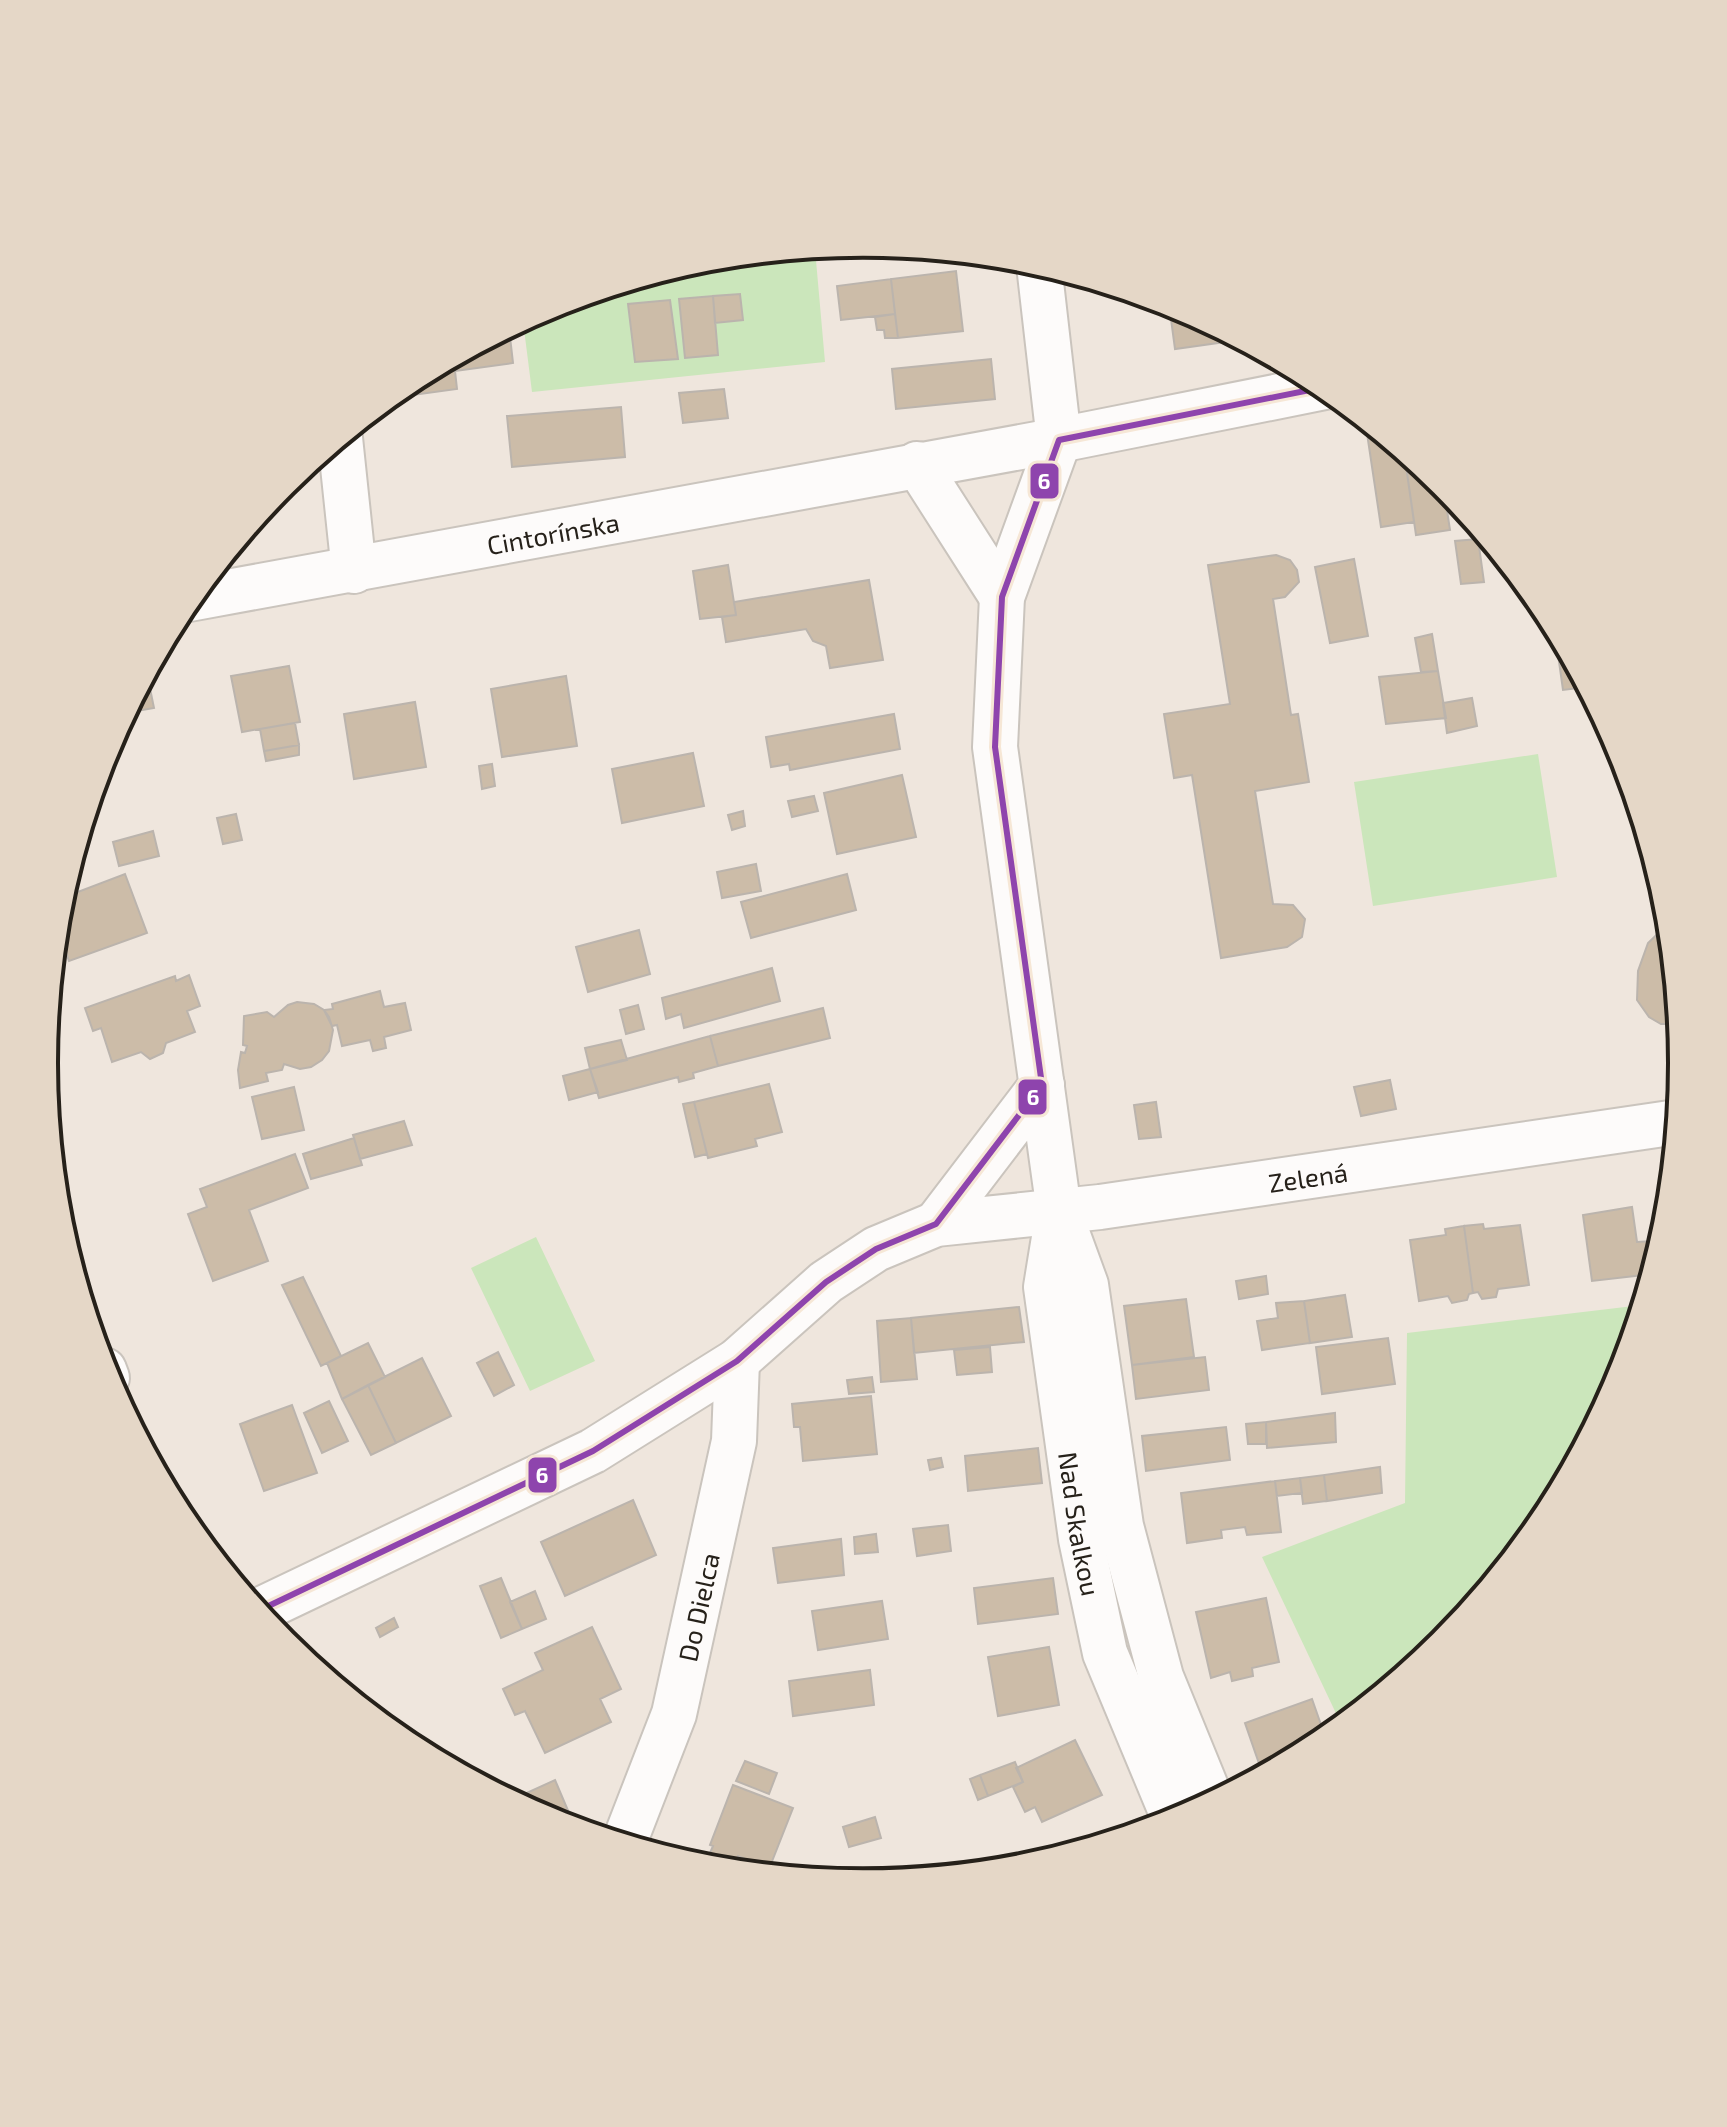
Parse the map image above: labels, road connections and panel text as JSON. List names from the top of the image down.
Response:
{
  "streets": {
    "street": [
      "Cintorínska",
      "Zelená",
      "Nad Skalkou",
      "Do Dielca"
    ]
  },
  "crossings": [
    ["Cintorínska", "Nad Skalkou"],
    ["Zelená", "Nad Skalkou"],
    ["Zelená", "Do Dielca"]
  ],
  "lines": ["transit line 6"]
}
